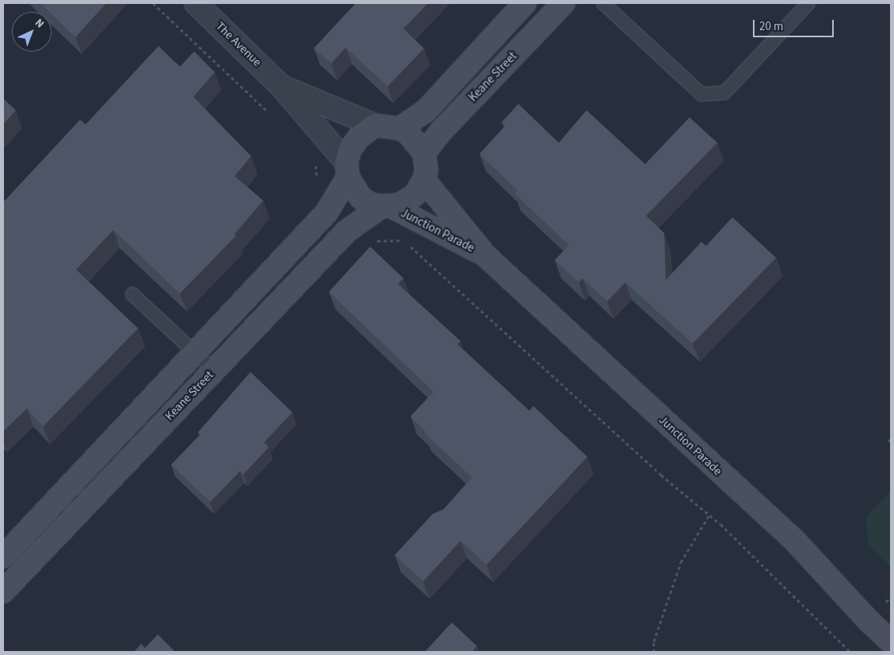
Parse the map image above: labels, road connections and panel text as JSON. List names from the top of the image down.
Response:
{
  "streets": {
    "street": ["The Avenue", "Keane Street", "Junction Parade"]
  },
  "crossings": [
    ["The Avenue", "Keane Street"],
    ["The Avenue", "Junction Parade"],
    ["Keane Street", "Junction Parade"]
  ],
  "scale_bar": "20 m",
  "north": "top right"
}
